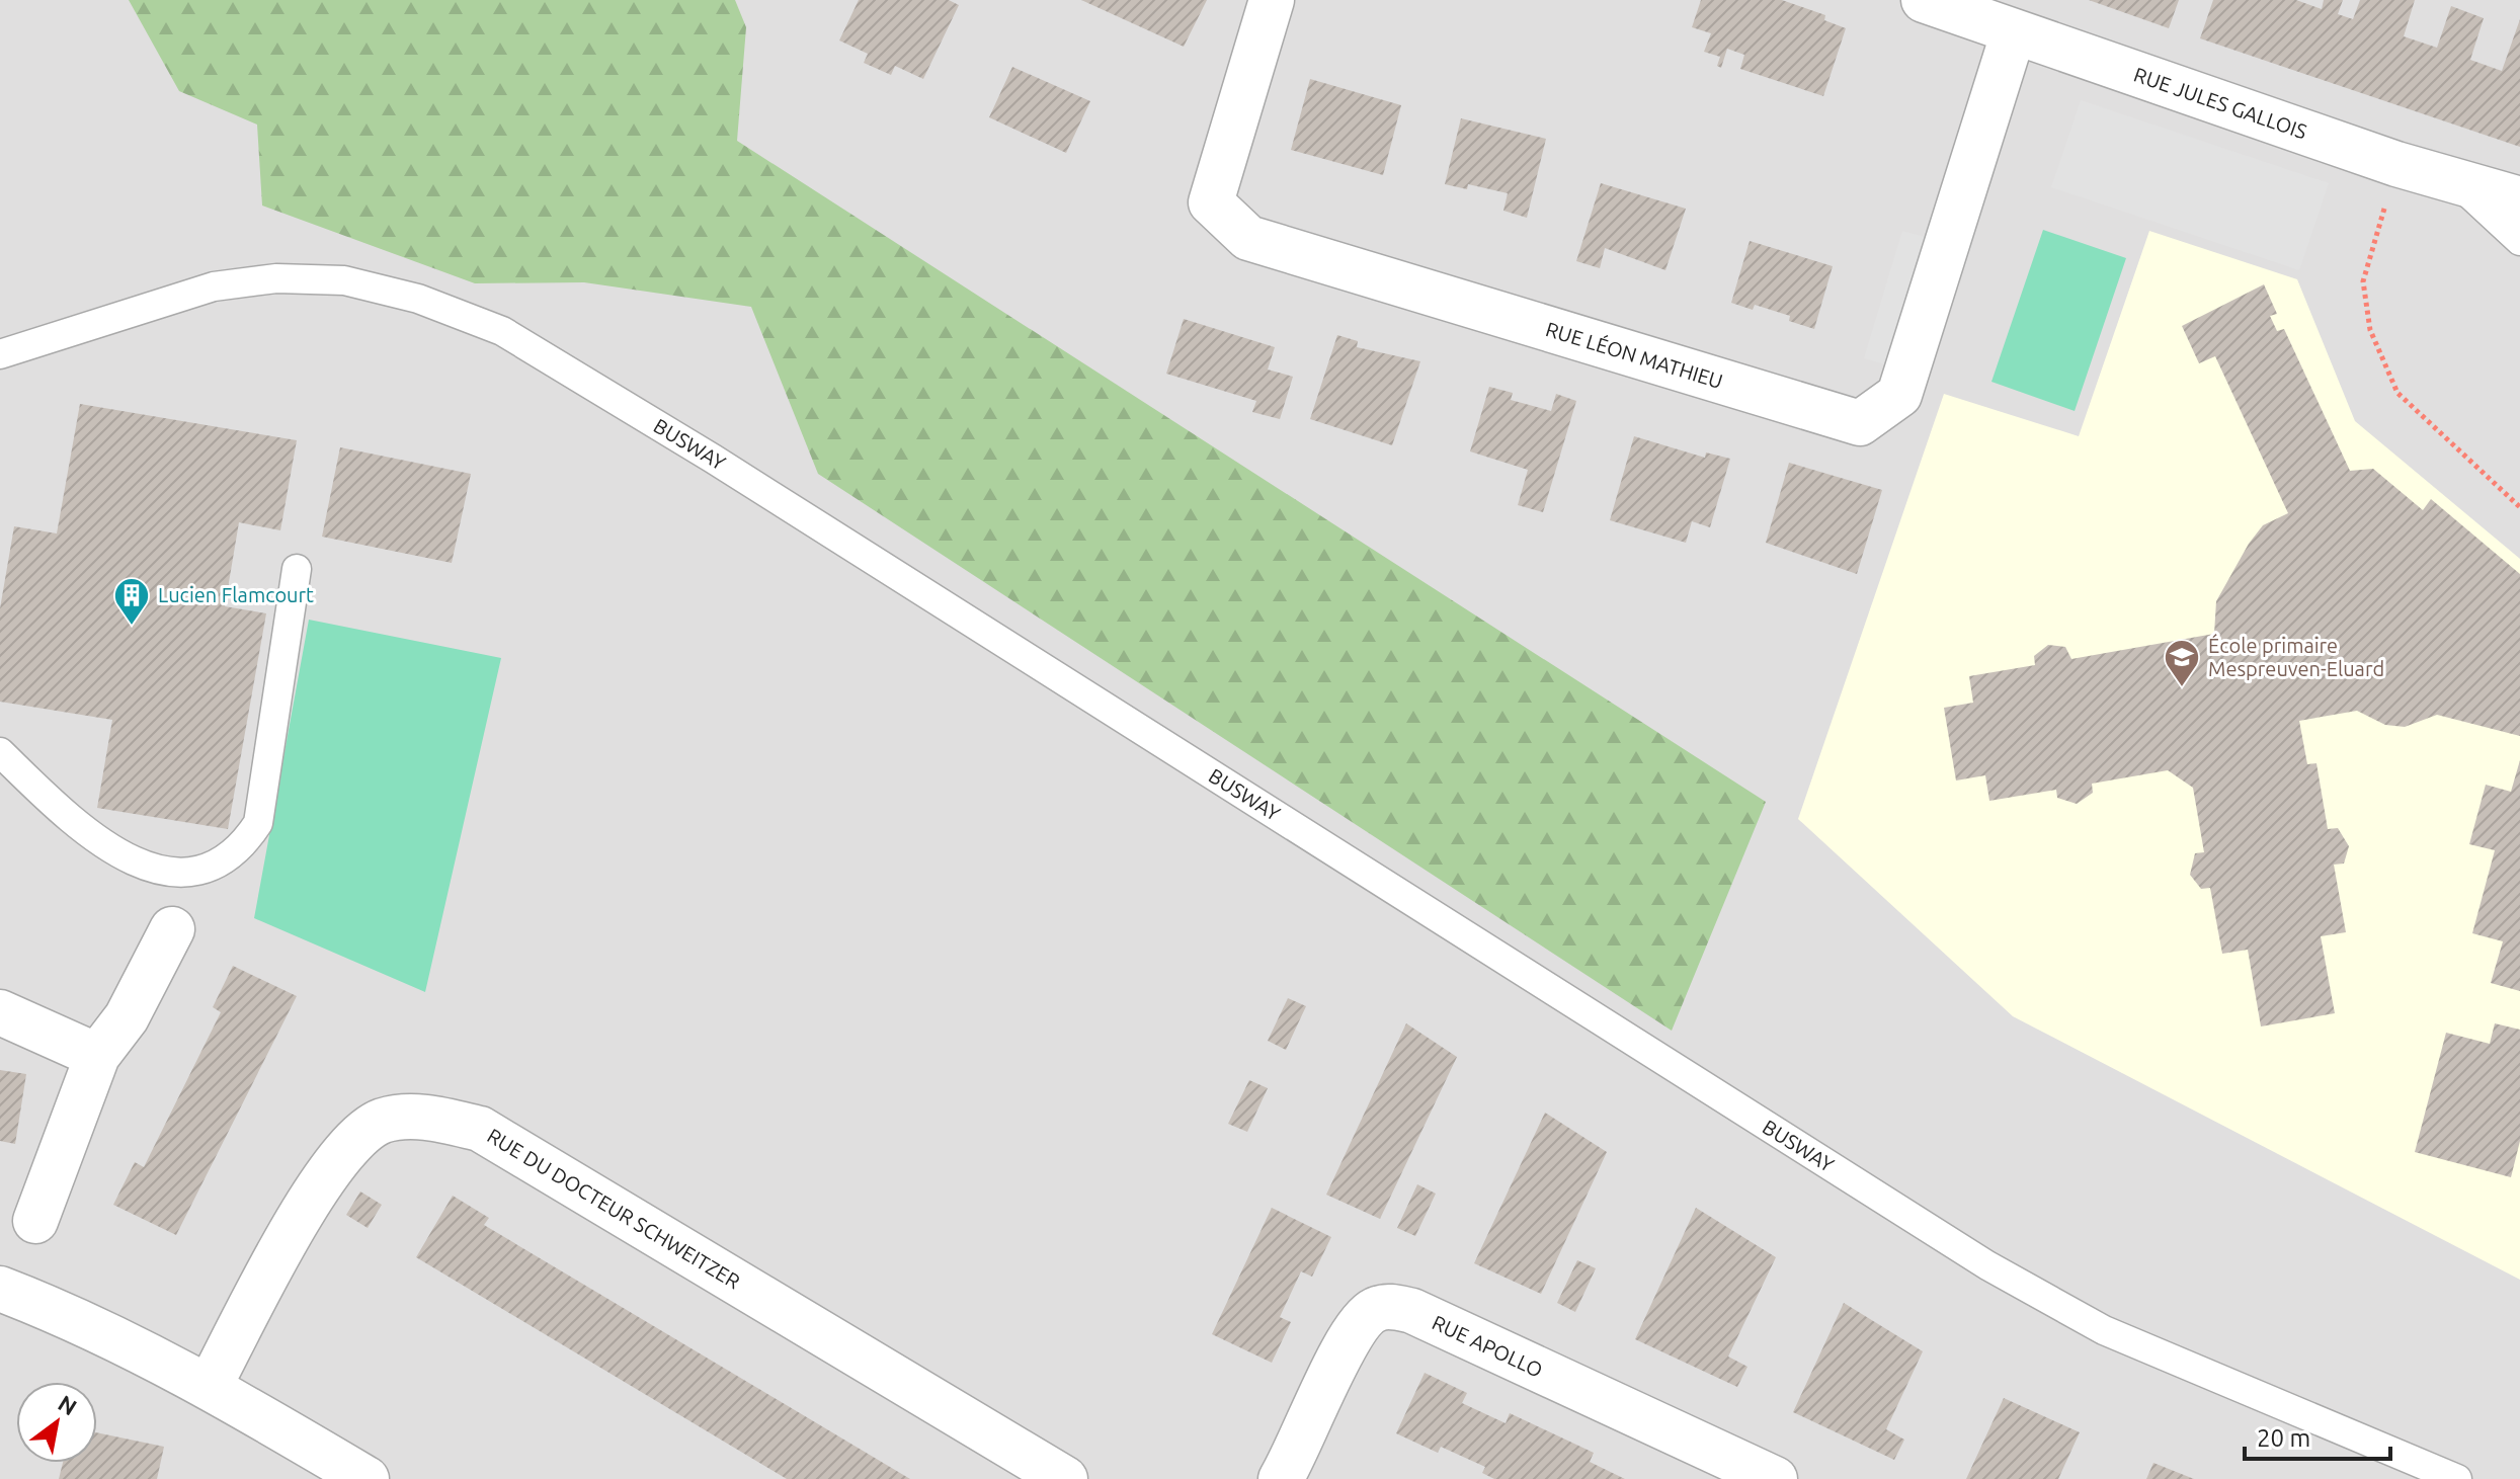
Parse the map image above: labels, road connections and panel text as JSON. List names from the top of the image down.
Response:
{
  "streets": {
    "street": [
      "RUE JULES GALLOIS",
      "RUE LÉON MATHIEU",
      "RUE DU DOCTEUR SCHWEITZER",
      "RUE APOLLO"
    ],
    "lane": ["BUSWAY"]
  },
  "crossings": [
    ["RUE JULES GALLOIS", "RUE LÉON MATHIEU"]
  ],
  "places": {
    "building": ["Lucien Flamcourt"],
    "school or university": ["École primaire Mespreuven-Eluard"]
  },
  "scale_bar": "20 m",
  "north": "top right"
}
